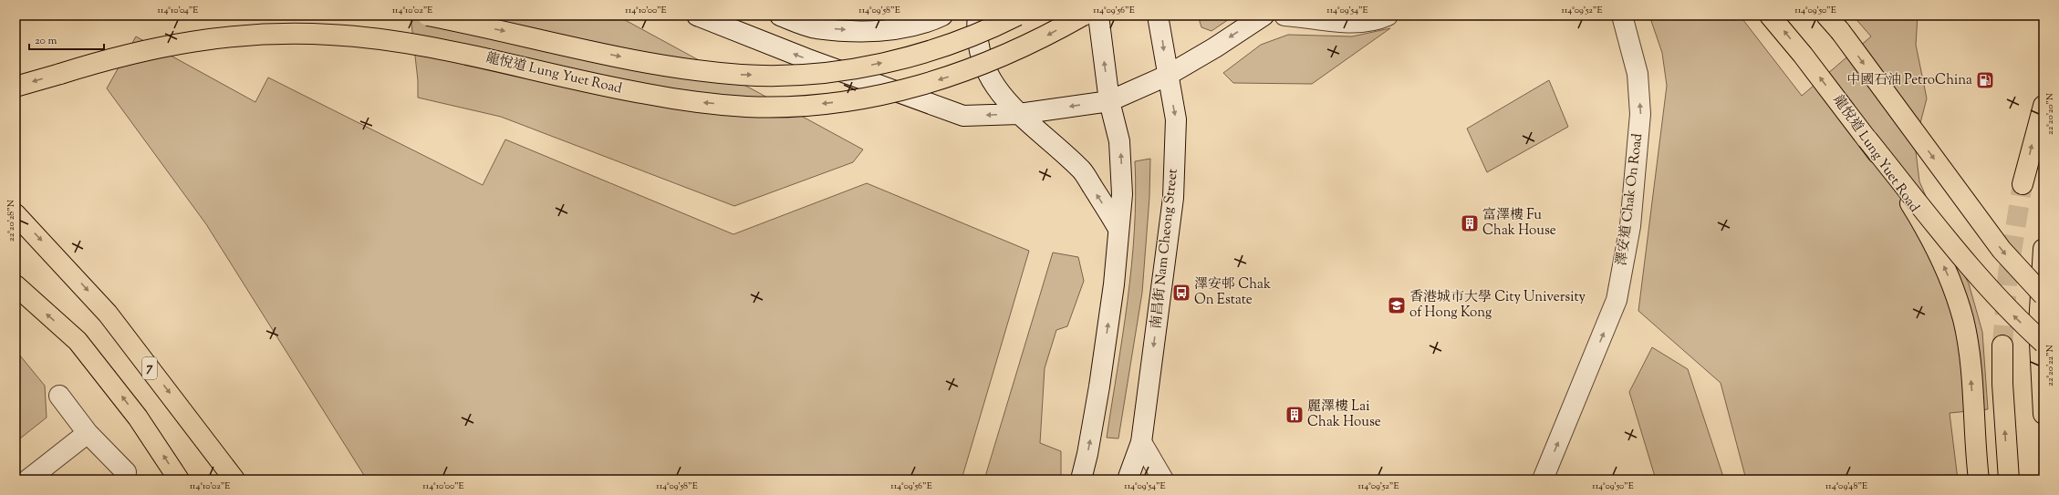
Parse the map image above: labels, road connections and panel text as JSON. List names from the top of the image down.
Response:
{
  "streets": {
    "main road": [
      "龍悅道 Lung Yuet Road",
      "澤安道 Chak On Road",
      "南昌街 Nam Cheong Street",
      "7"
    ]
  },
  "one_way": ["澤安道 Chak On Road"],
  "places": {
    "fuel station": ["中國石油 PetroChina"],
    "building": ["富澤樓 Fu Chak House", "麗澤樓 Lai Chak House"],
    "bus stop": ["澤安邨 Chak On Estate"],
    "school or university": ["香港城市大學 City University of Hong Kong"]
  },
  "scale_bar": "20 m",
  "coordinates": [
    "114°10'04\"E",
    "114°10'02\"E",
    "114°10'00\"E",
    "114°09'58\"E",
    "114°09'56\"E",
    "114°09'54\"E",
    "114°09'52\"E",
    "114°09'50\"E",
    "22°20'20\"N",
    "22°20'28\"N",
    "22°20'22\"N",
    "114°09'48\"E"
  ]
}
